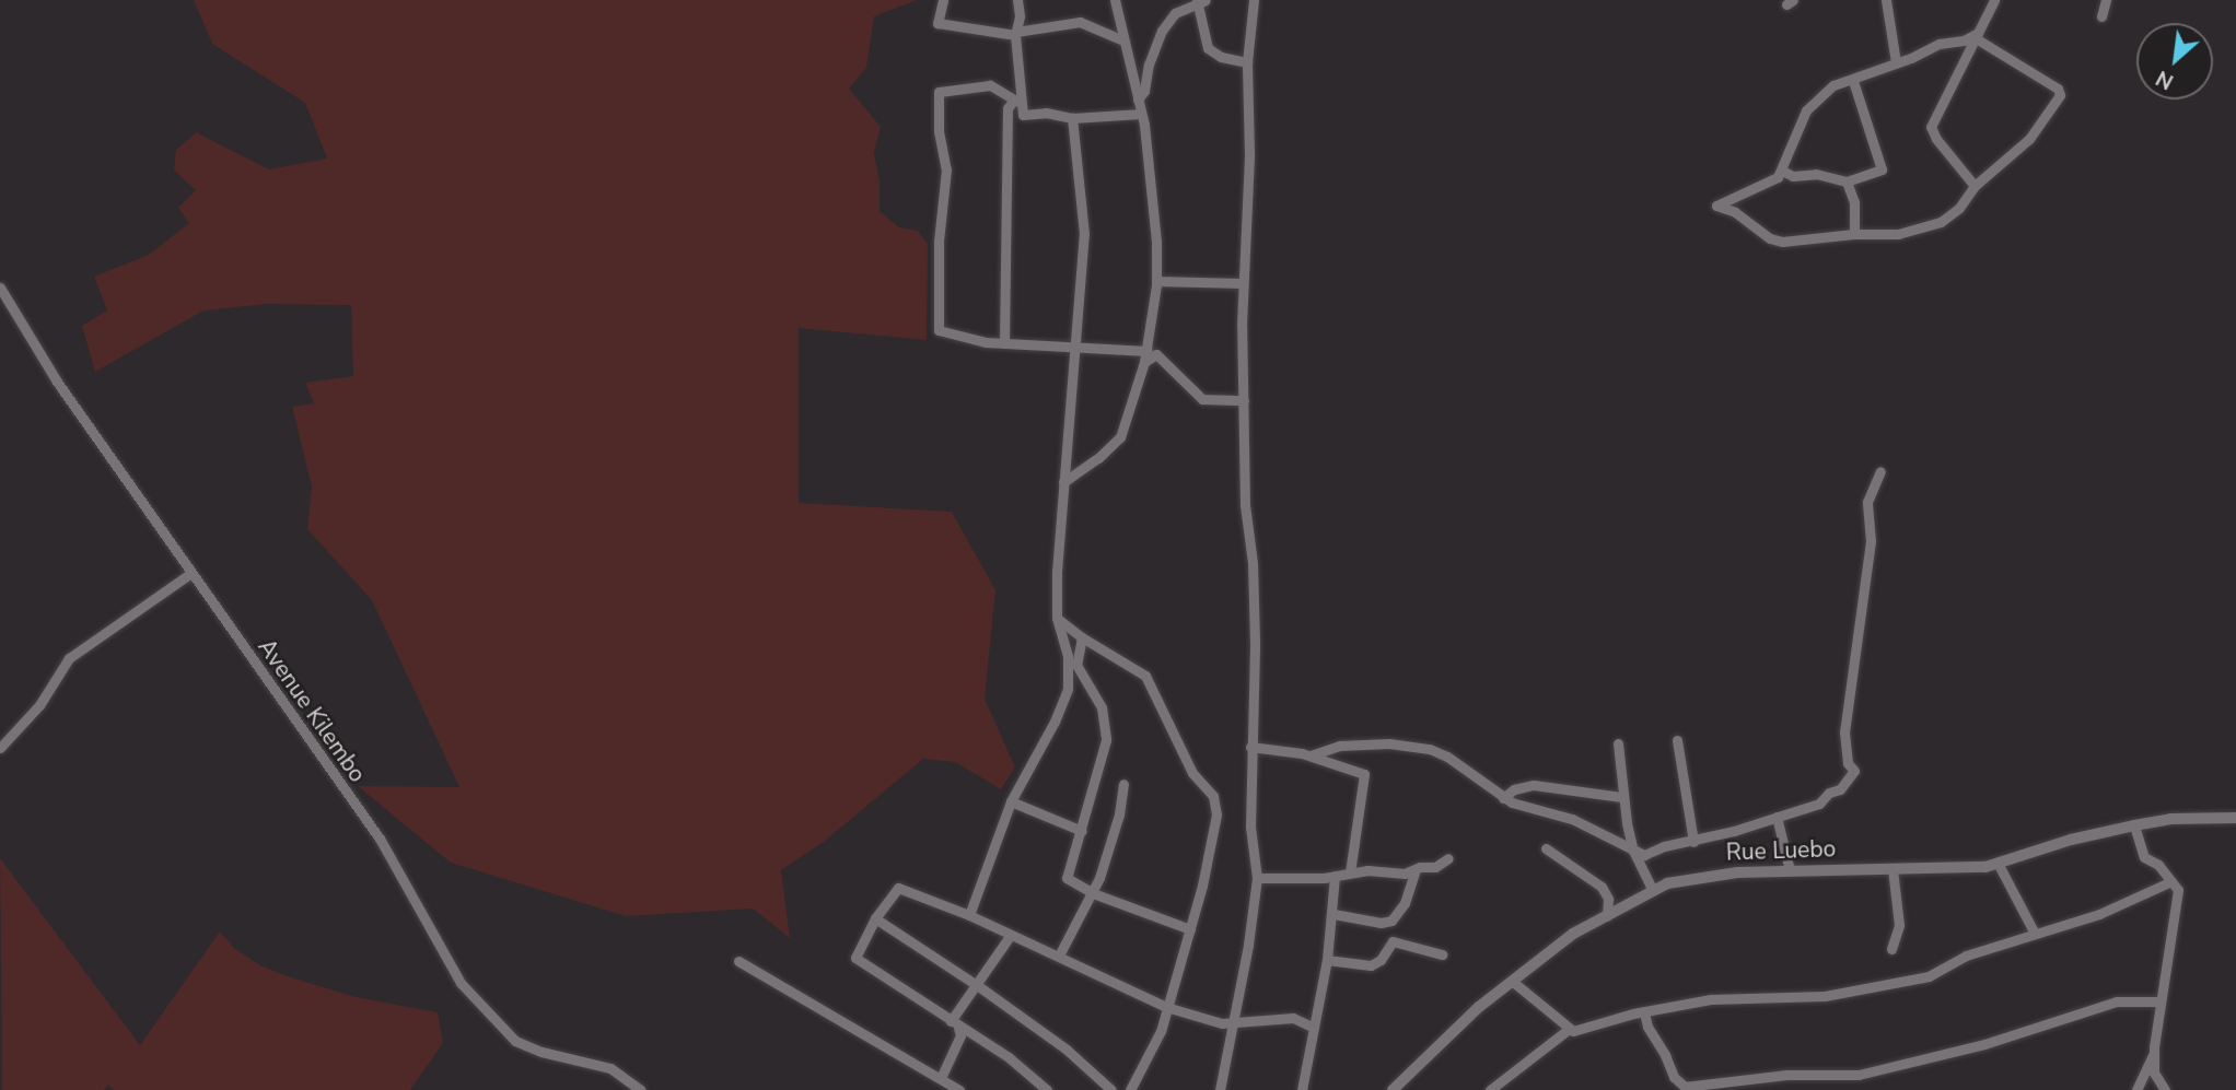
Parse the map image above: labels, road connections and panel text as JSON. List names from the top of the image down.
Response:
{
  "streets": {
    "street": ["Avenue Kilembo", "Rue Luebo"]
  },
  "north": "bottom left"
}
